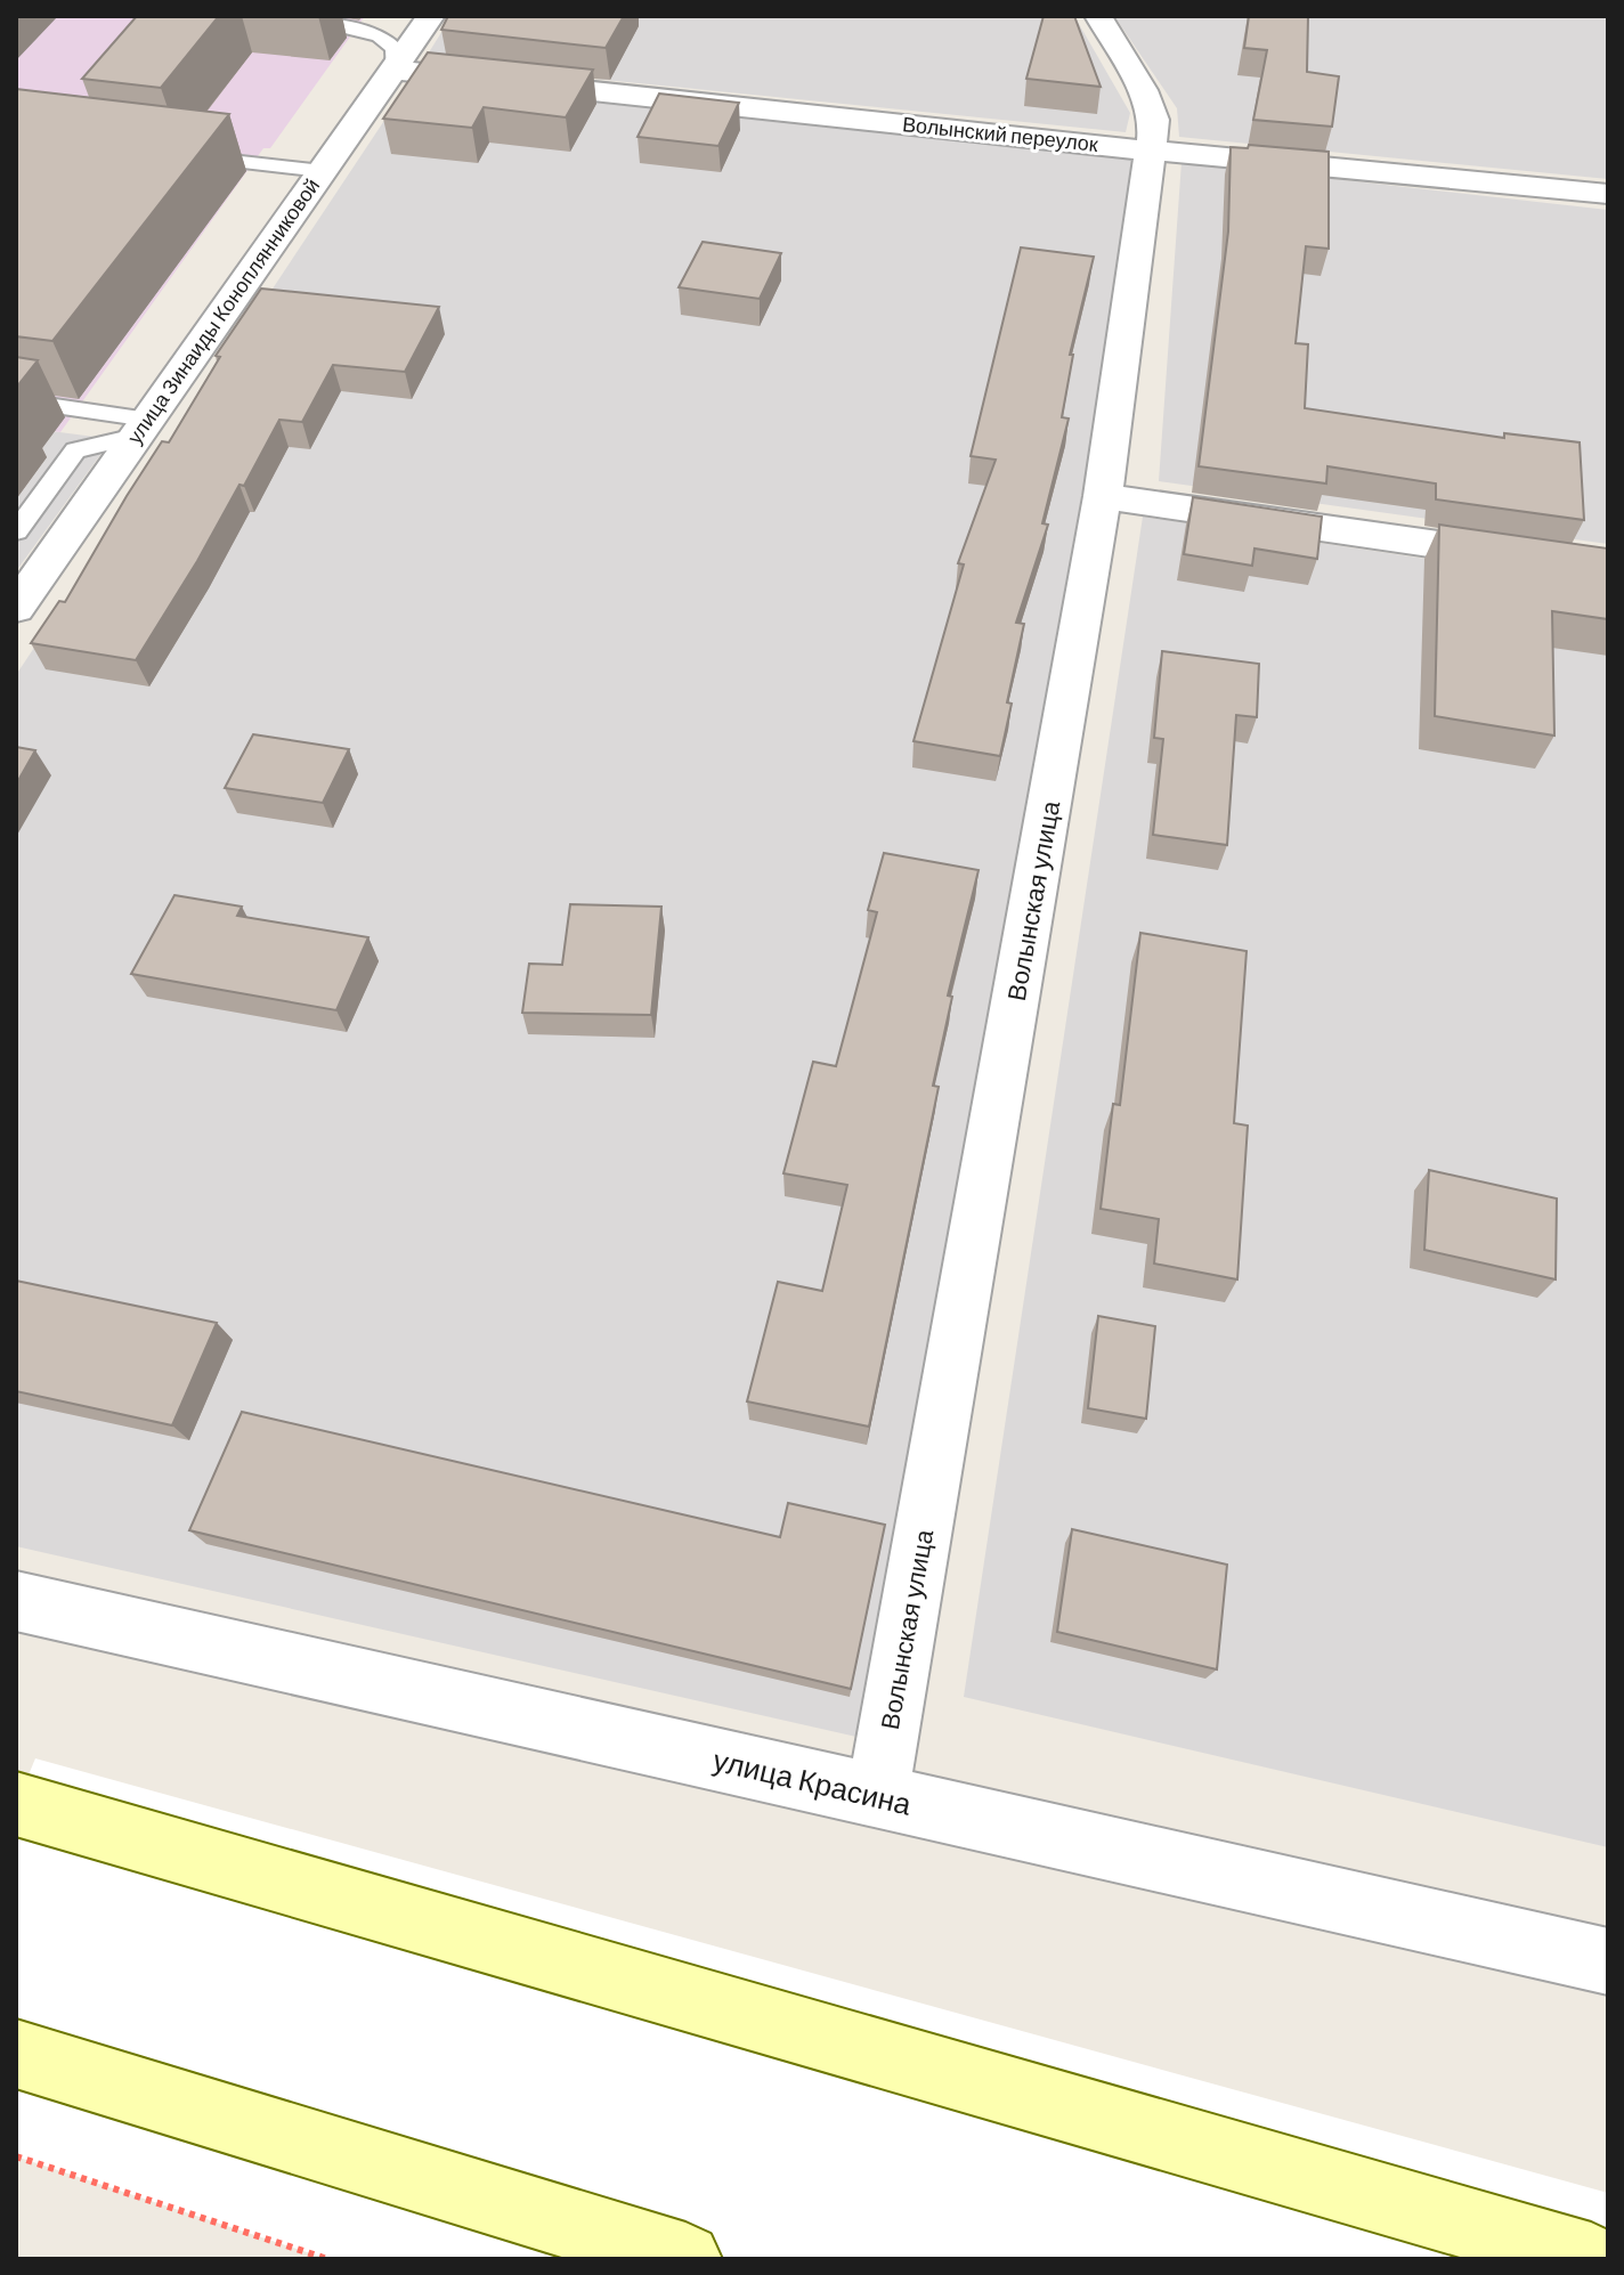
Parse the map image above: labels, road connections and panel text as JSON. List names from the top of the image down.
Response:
{
  "streets": {
    "street": [
      "Волынский переулок",
      "улица Зинаиды Коноплянниковой",
      "Волынская улица",
      "улица Красина"
    ]
  },
  "crossings": [
    ["Волынский переулок", "улица Зинаиды Коноплянниковой"],
    ["Волынский переулок", "Волынская улица"],
    ["Волынская улица", "улица Красина"]
  ]
}
